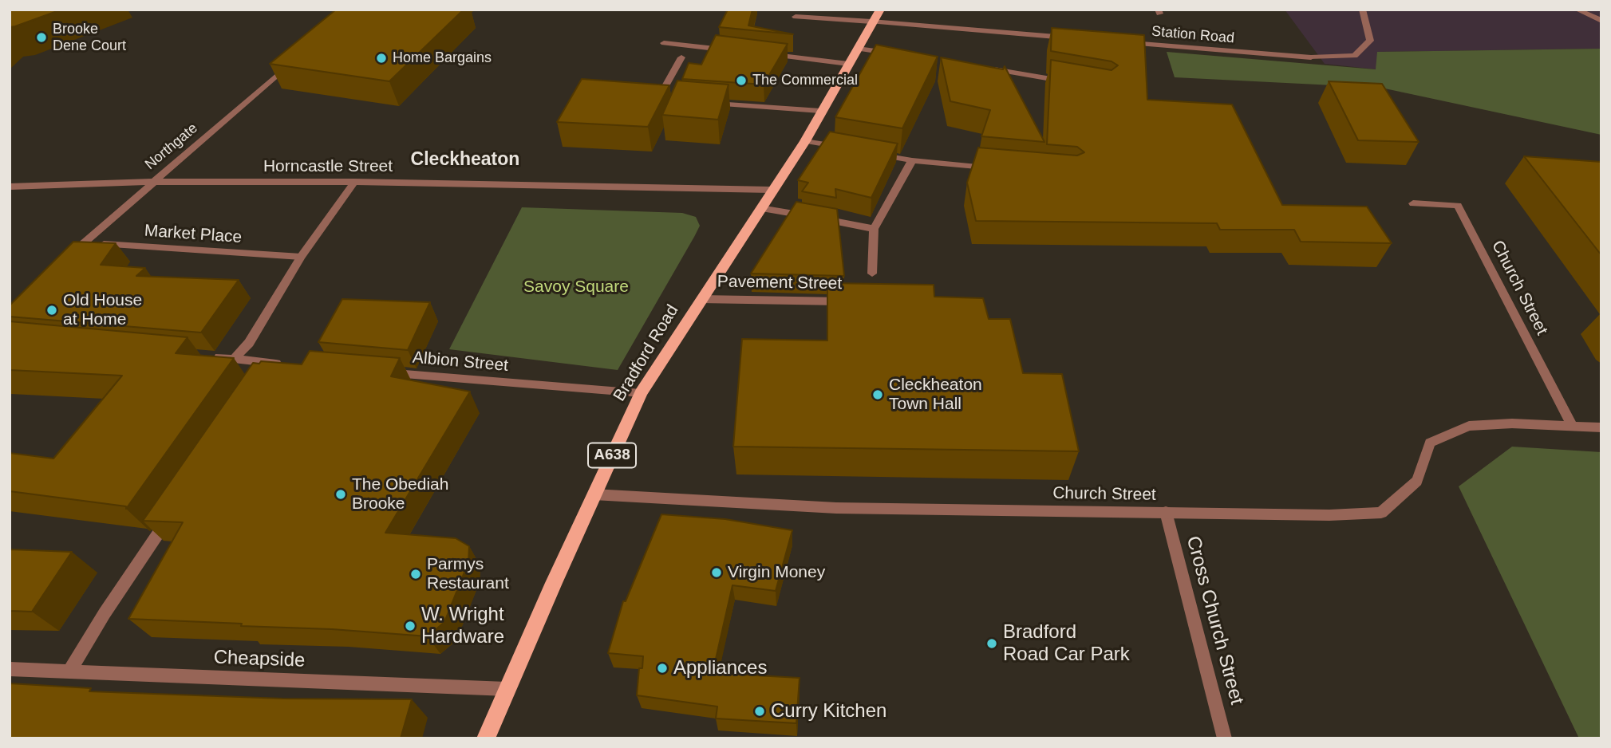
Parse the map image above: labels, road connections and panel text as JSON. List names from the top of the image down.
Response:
{
  "streets": {
    "main road": ["Bradford Road", "A638"],
    "street": [
      "Station Road",
      "Northgate",
      "Horncastle Street",
      "Market Place",
      "Pavement Street",
      "Church Street",
      "Albion Street",
      "Cross Church Street",
      "Cheapside"
    ]
  },
  "crossings": [
    ["Northgate", "Horncastle Street"],
    ["Northgate", "Market Place"],
    ["Horncastle Street", "Bradford Road"],
    ["Pavement Street", "Bradford Road"],
    ["Church Street", "Bradford Road"],
    ["Church Street", "Cross Church Street"],
    ["Bradford Road", "Albion Street"],
    ["Bradford Road", "Cheapside"]
  ],
  "districts": ["Cleckheaton"],
  "parks": ["Savoy Square"],
  "places": [
    "Brooke Dene Court",
    "Home Bargains",
    "The Commercial",
    "Old House at Home",
    "Cleckheaton Town Hall",
    "The Obediah Brooke",
    "Virgin Money",
    "Parmys Restaurant",
    "W. Wright Hardware",
    "Bradford Road Car Park",
    "Appliances",
    "Curry Kitchen"
  ]
}
